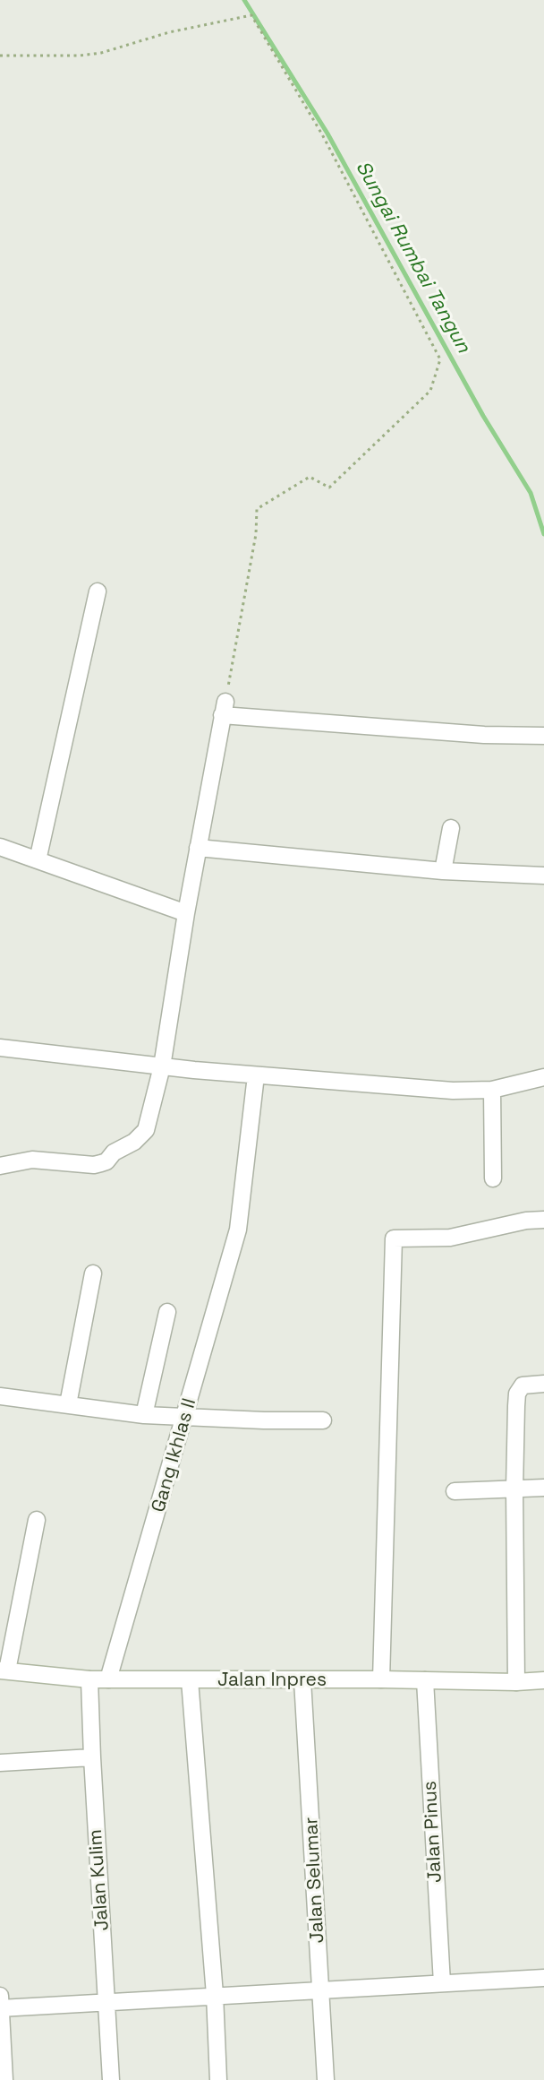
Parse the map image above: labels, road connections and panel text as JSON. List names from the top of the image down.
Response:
{
  "streets": {
    "street": [
      "Gang Ikhlas II",
      "Jalan Inpres",
      "Jalan Pinus",
      "Jalan Kulim",
      "Jalan Selumar"
    ]
  },
  "crossings": [
    ["Gang Ikhlas II", "Jalan Inpres"],
    ["Jalan Inpres", "Jalan Pinus"],
    ["Jalan Inpres", "Jalan Kulim"],
    ["Jalan Inpres", "Jalan Selumar"]
  ],
  "water": ["Sungai Rumbai Tangun"]
}
